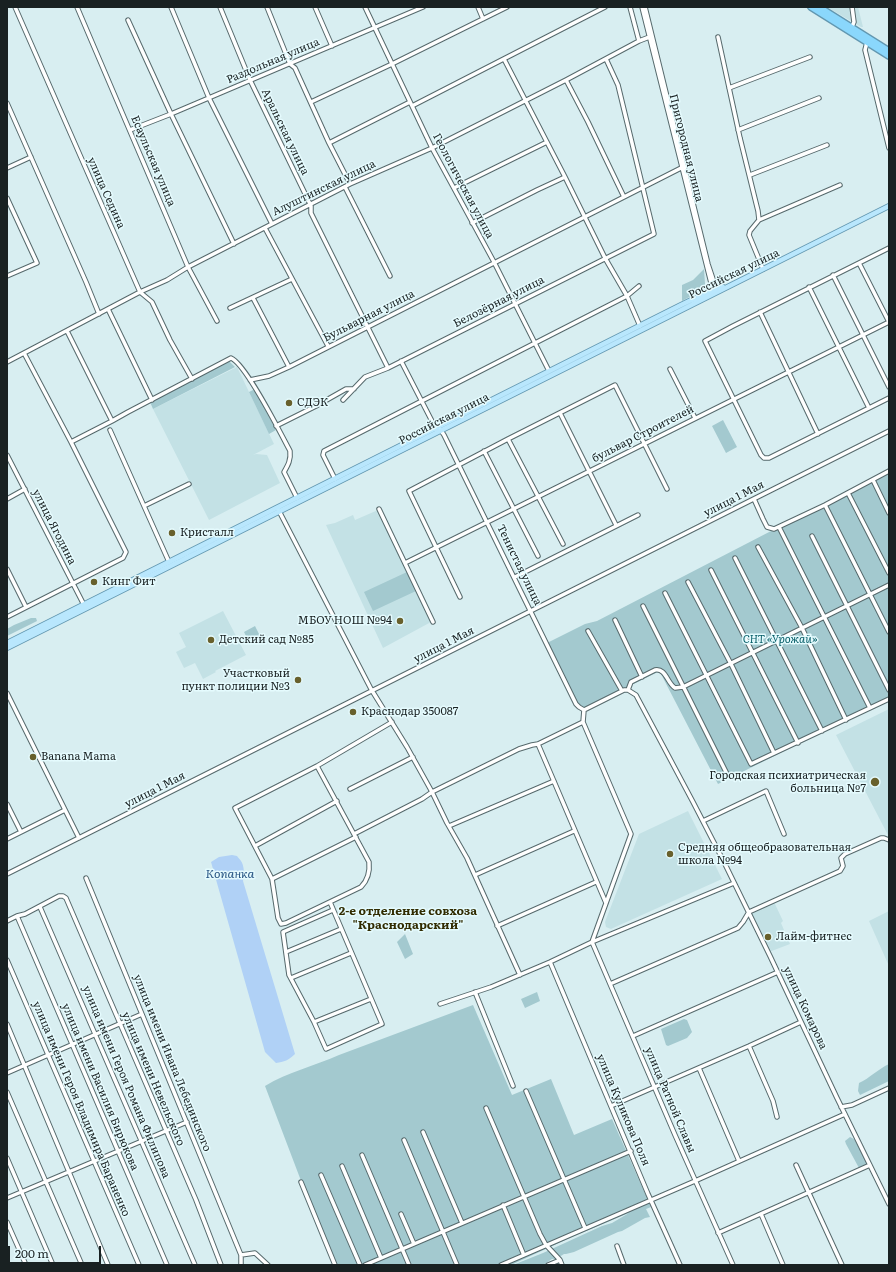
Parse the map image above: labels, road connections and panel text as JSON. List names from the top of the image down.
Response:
{
  "streets": {
    "main road": ["Российская улица"],
    "street": [
      "Раздольная улица",
      "Аральская улица",
      "Пригородная улица",
      "Есаульская улица",
      "Геологическая улица",
      "Алуштинская улица",
      "улица Седина",
      "Белозёрная улица",
      "Бульварная улица",
      "бульвар Строителей",
      "улица 1 Мая",
      "улица Ягодина",
      "Тенистая улица",
      "улица Комарова",
      "улица имени Ивана Лебединского",
      "улица имени Невельского",
      "улица имени Героя Романа Филипова",
      "улица имени Василия Бирюкова",
      "улица Ратной Славы",
      "улица имени Героя Владимира Бараненко",
      "улица Куликова Поля"
    ]
  },
  "crossings": [
    ["Раздольная улица", "Аральская улица"],
    ["Раздольная улица", "Есаульская улица"],
    ["Раздольная улица", "Геологическая улица"],
    ["Аральская улица", "Алуштинская улица"],
    ["Аральская улица", "Белозёрная улица"],
    ["Аральская улица", "Бульварная улица"],
    ["Пригородная улица", "Алуштинская улица"],
    ["Пригородная улица", "Российская улица"],
    ["Пригородная улица", "Бульварная улица"],
    ["Есаульская улица", "Алуштинская улица"],
    ["Геологическая улица", "Алуштинская улица"],
    ["Геологическая улица", "Российская улица"],
    ["Геологическая улица", "Белозёрная улица"],
    ["Геологическая улица", "Бульварная улица"],
    ["Алуштинская улица", "улица Седина"],
    ["Российская улица", "улица Ягодина"],
    ["Российская улица", "Тенистая улица"],
    ["Белозёрная улица", "Бульварная улица"],
    ["Белозёрная улица", "Тенистая улица"],
    ["бульвар Строителей", "Тенистая улица"],
    ["улица 1 Мая", "Тенистая улица"],
    ["улица имени Невельского", "улица имени Героя Романа Филипова"]
  ],
  "districts": ["2-е отделение совхоза \"Краснодарский\""],
  "water": ["Копанка"],
  "parks": ["СНТ «Урожай»"],
  "places": [
    "СДЭК",
    "Кристалл",
    "Кинг Фит",
    "МБОУ НОШ №94",
    "Детский сад №85",
    "Участковый пункт полиции №3",
    "Краснодар 350087",
    "Banana Mama",
    "Городская психиатрическая больница №7",
    "Средняя общеобразовательная школа №94",
    "Лайм-фитнес"
  ],
  "scale_bar": "200 m"
}
